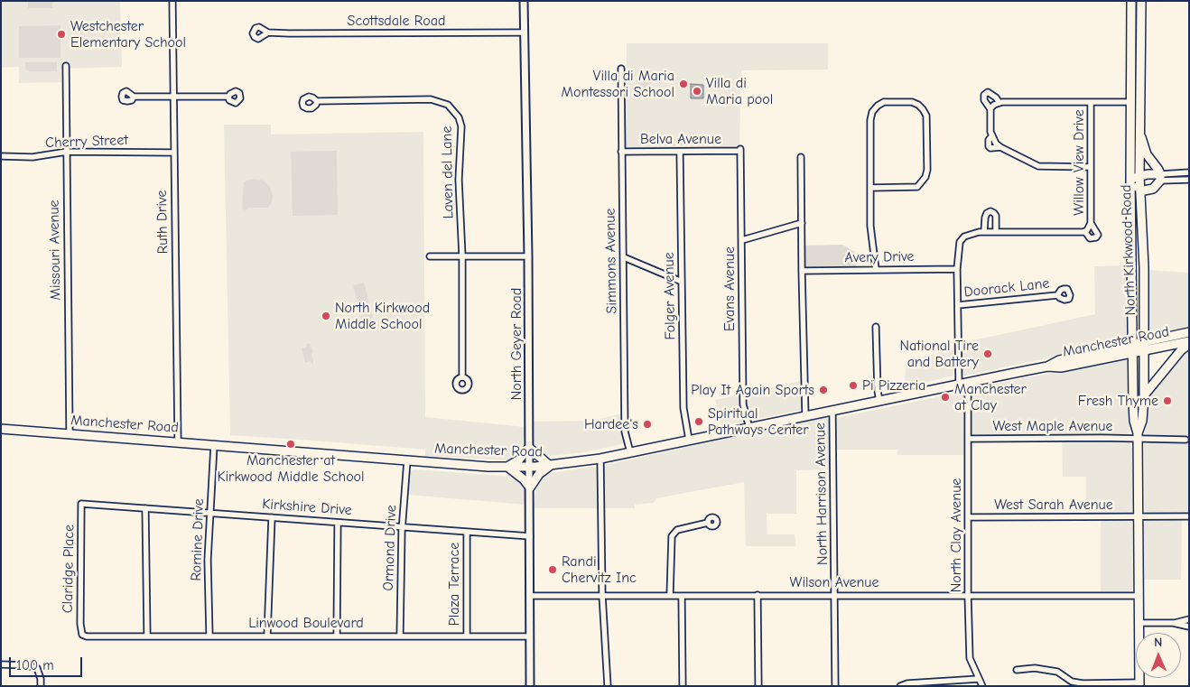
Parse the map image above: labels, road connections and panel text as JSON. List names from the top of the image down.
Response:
{
  "streets": {
    "main road": ["North Kirkwood Road", "Manchester Road"],
    "street": [
      "Scottsdale Road",
      "Belva Avenue",
      "Cherry Street",
      "Willow View Drive",
      "Laven del Lane",
      "Ruth Drive",
      "Missouri Avenue",
      "Avery Drive",
      "Simmons Avenue",
      "Doorack Lane",
      "Evans Avenue",
      "Folger Avenue",
      "North Geyer Road",
      "West Maple Avenue",
      "North Harrison Avenue",
      "West Sarah Avenue",
      "Kirkshire Drive",
      "North Clay Avenue",
      "Romine Drive",
      "Ormond Drive",
      "Claridge Place",
      "Wilson Avenue",
      "Plaza Terrace",
      "Linwood Boulevard"
    ]
  },
  "crossings": [
    ["Scottsdale Road", "North Geyer Road"],
    ["Belva Avenue", "Simmons Avenue"],
    ["Belva Avenue", "Evans Avenue"],
    ["Belva Avenue", "Folger Avenue"],
    ["Cherry Street", "Ruth Drive"],
    ["Cherry Street", "Missouri Avenue"],
    ["Ruth Drive", "Manchester Road"],
    ["Missouri Avenue", "Manchester Road"],
    ["North Kirkwood Road", "Manchester Road"],
    ["North Kirkwood Road", "West Maple Avenue"],
    ["North Kirkwood Road", "West Sarah Avenue"],
    ["North Kirkwood Road", "Wilson Avenue"],
    ["Avery Drive", "North Harrison Avenue"],
    ["Simmons Avenue", "Manchester Road"],
    ["Evans Avenue", "Manchester Road"],
    ["Folger Avenue", "Manchester Road"],
    ["Manchester Road", "North Geyer Road"],
    ["Manchester Road", "North Harrison Avenue"],
    ["Manchester Road", "North Clay Avenue"],
    ["Manchester Road", "Romine Drive"],
    ["Manchester Road", "Ormond Drive"],
    ["North Geyer Road", "Kirkshire Drive"],
    ["North Geyer Road", "Wilson Avenue"],
    ["North Geyer Road", "Linwood Boulevard"],
    ["West Maple Avenue", "North Clay Avenue"],
    ["North Harrison Avenue", "Wilson Avenue"],
    ["West Sarah Avenue", "North Clay Avenue"],
    ["Kirkshire Drive", "Romine Drive"],
    ["Kirkshire Drive", "Ormond Drive"],
    ["Kirkshire Drive", "Claridge Place"],
    ["Kirkshire Drive", "Plaza Terrace"],
    ["North Clay Avenue", "Wilson Avenue"],
    ["Romine Drive", "Linwood Boulevard"],
    ["Ormond Drive", "Linwood Boulevard"],
    ["Claridge Place", "Linwood Boulevard"],
    ["Plaza Terrace", "Linwood Boulevard"]
  ],
  "places": [
    "Westchester Elementary School",
    "Villa di Maria Montessori School",
    "Villa di Maria pool",
    "North Kirkwood Middle School",
    "National Tire and Battery",
    "Pi Pizzeria",
    "Play It Again Sports",
    "Manchester at Clay",
    "Fresh Thyme",
    "Spiritual Pathways Center",
    "Hardee's",
    "Manchester at Kirkwood Middle School",
    "Randi Chervitz Inc"
  ],
  "scale_bar": "100 m",
  "north": "top"
}
